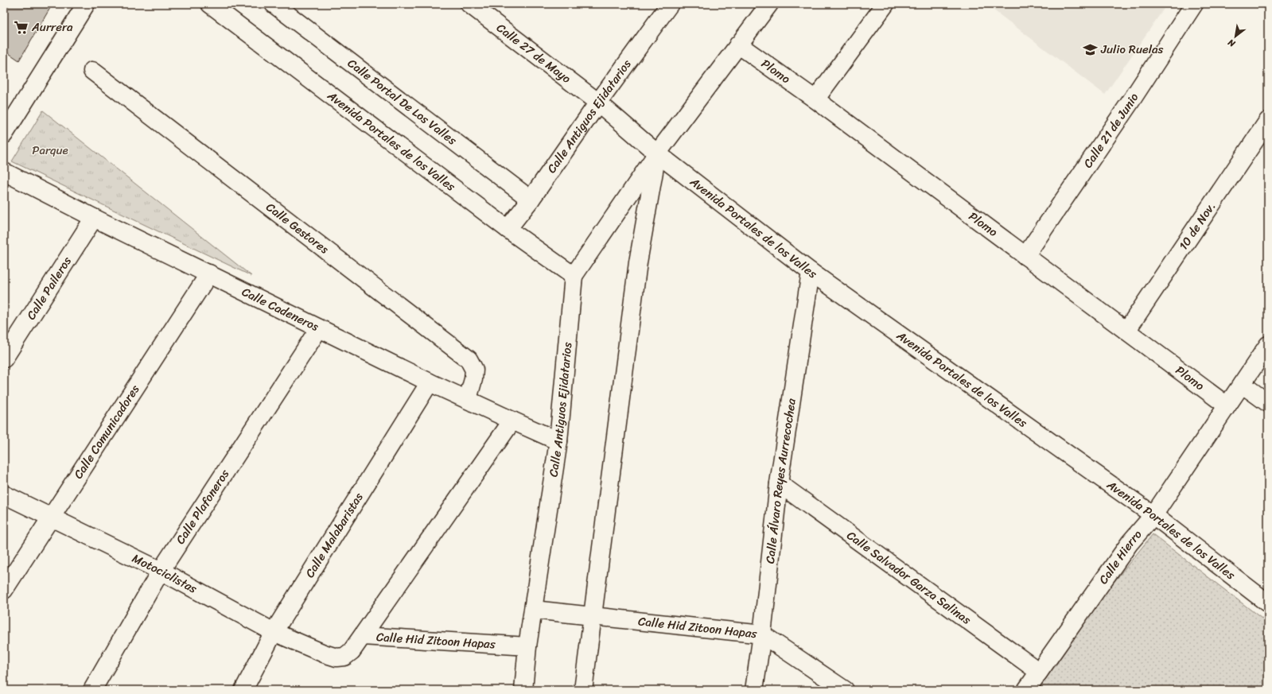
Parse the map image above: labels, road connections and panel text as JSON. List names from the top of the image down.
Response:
{
  "streets": {
    "street": [
      "Calle 27 de Mayo",
      "Plomo",
      "Calle Portal De Los Valles",
      "Calle Antiguos Ejidatarios",
      "Calle 21 de Junio",
      "Avenida Portales de los Valles",
      "10 de Nov.",
      "Calle Gestores",
      "Calle Paileros",
      "Calle Cadeneros",
      "Calle Comunicadores",
      "Calle Álvaro Reyes Aurrecochea",
      "Calle Plafoneros",
      "Calle Malabaristas",
      "Calle Hierro",
      "Motociclistas",
      "Calle Salvador Garza Salinas",
      "Calle Hid Zitoon Hapas"
    ]
  },
  "crossings": [
    ["Calle 27 de Mayo", "Calle Antiguos Ejidatarios"],
    ["Calle 27 de Mayo", "Avenida Portales de los Valles"],
    ["Plomo", "Calle Antiguos Ejidatarios"],
    ["Plomo", "Calle 21 de Junio"],
    ["Plomo", "10 de Nov."],
    ["Plomo", "Calle Hierro"],
    ["Calle Portal De Los Valles", "Calle Antiguos Ejidatarios"],
    ["Calle Antiguos Ejidatarios", "Avenida Portales de los Valles"],
    ["Calle Antiguos Ejidatarios", "Calle Cadeneros"],
    ["Calle Antiguos Ejidatarios", "Calle Hid Zitoon Hapas"],
    ["Avenida Portales de los Valles", "Calle Álvaro Reyes Aurrecochea"],
    ["Avenida Portales de los Valles", "Calle Hierro"],
    ["Calle Gestores", "Calle Cadeneros"],
    ["Calle Paileros", "Calle Cadeneros"],
    ["Calle Cadeneros", "Calle Comunicadores"],
    ["Calle Cadeneros", "Calle Plafoneros"],
    ["Calle Cadeneros", "Calle Malabaristas"],
    ["Calle Comunicadores", "Motociclistas"],
    ["Calle Álvaro Reyes Aurrecochea", "Calle Salvador Garza Salinas"],
    ["Calle Álvaro Reyes Aurrecochea", "Calle Hid Zitoon Hapas"],
    ["Calle Plafoneros", "Motociclistas"],
    ["Calle Malabaristas", "Motociclistas"],
    ["Calle Hierro", "Calle Salvador Garza Salinas"],
    ["Motociclistas", "Calle Hid Zitoon Hapas"]
  ],
  "parks": ["Parque"],
  "places": {
    "supermarket": ["Aurrera"],
    "school or university": ["Julio Ruelas"]
  },
  "north": "bottom left"
}
